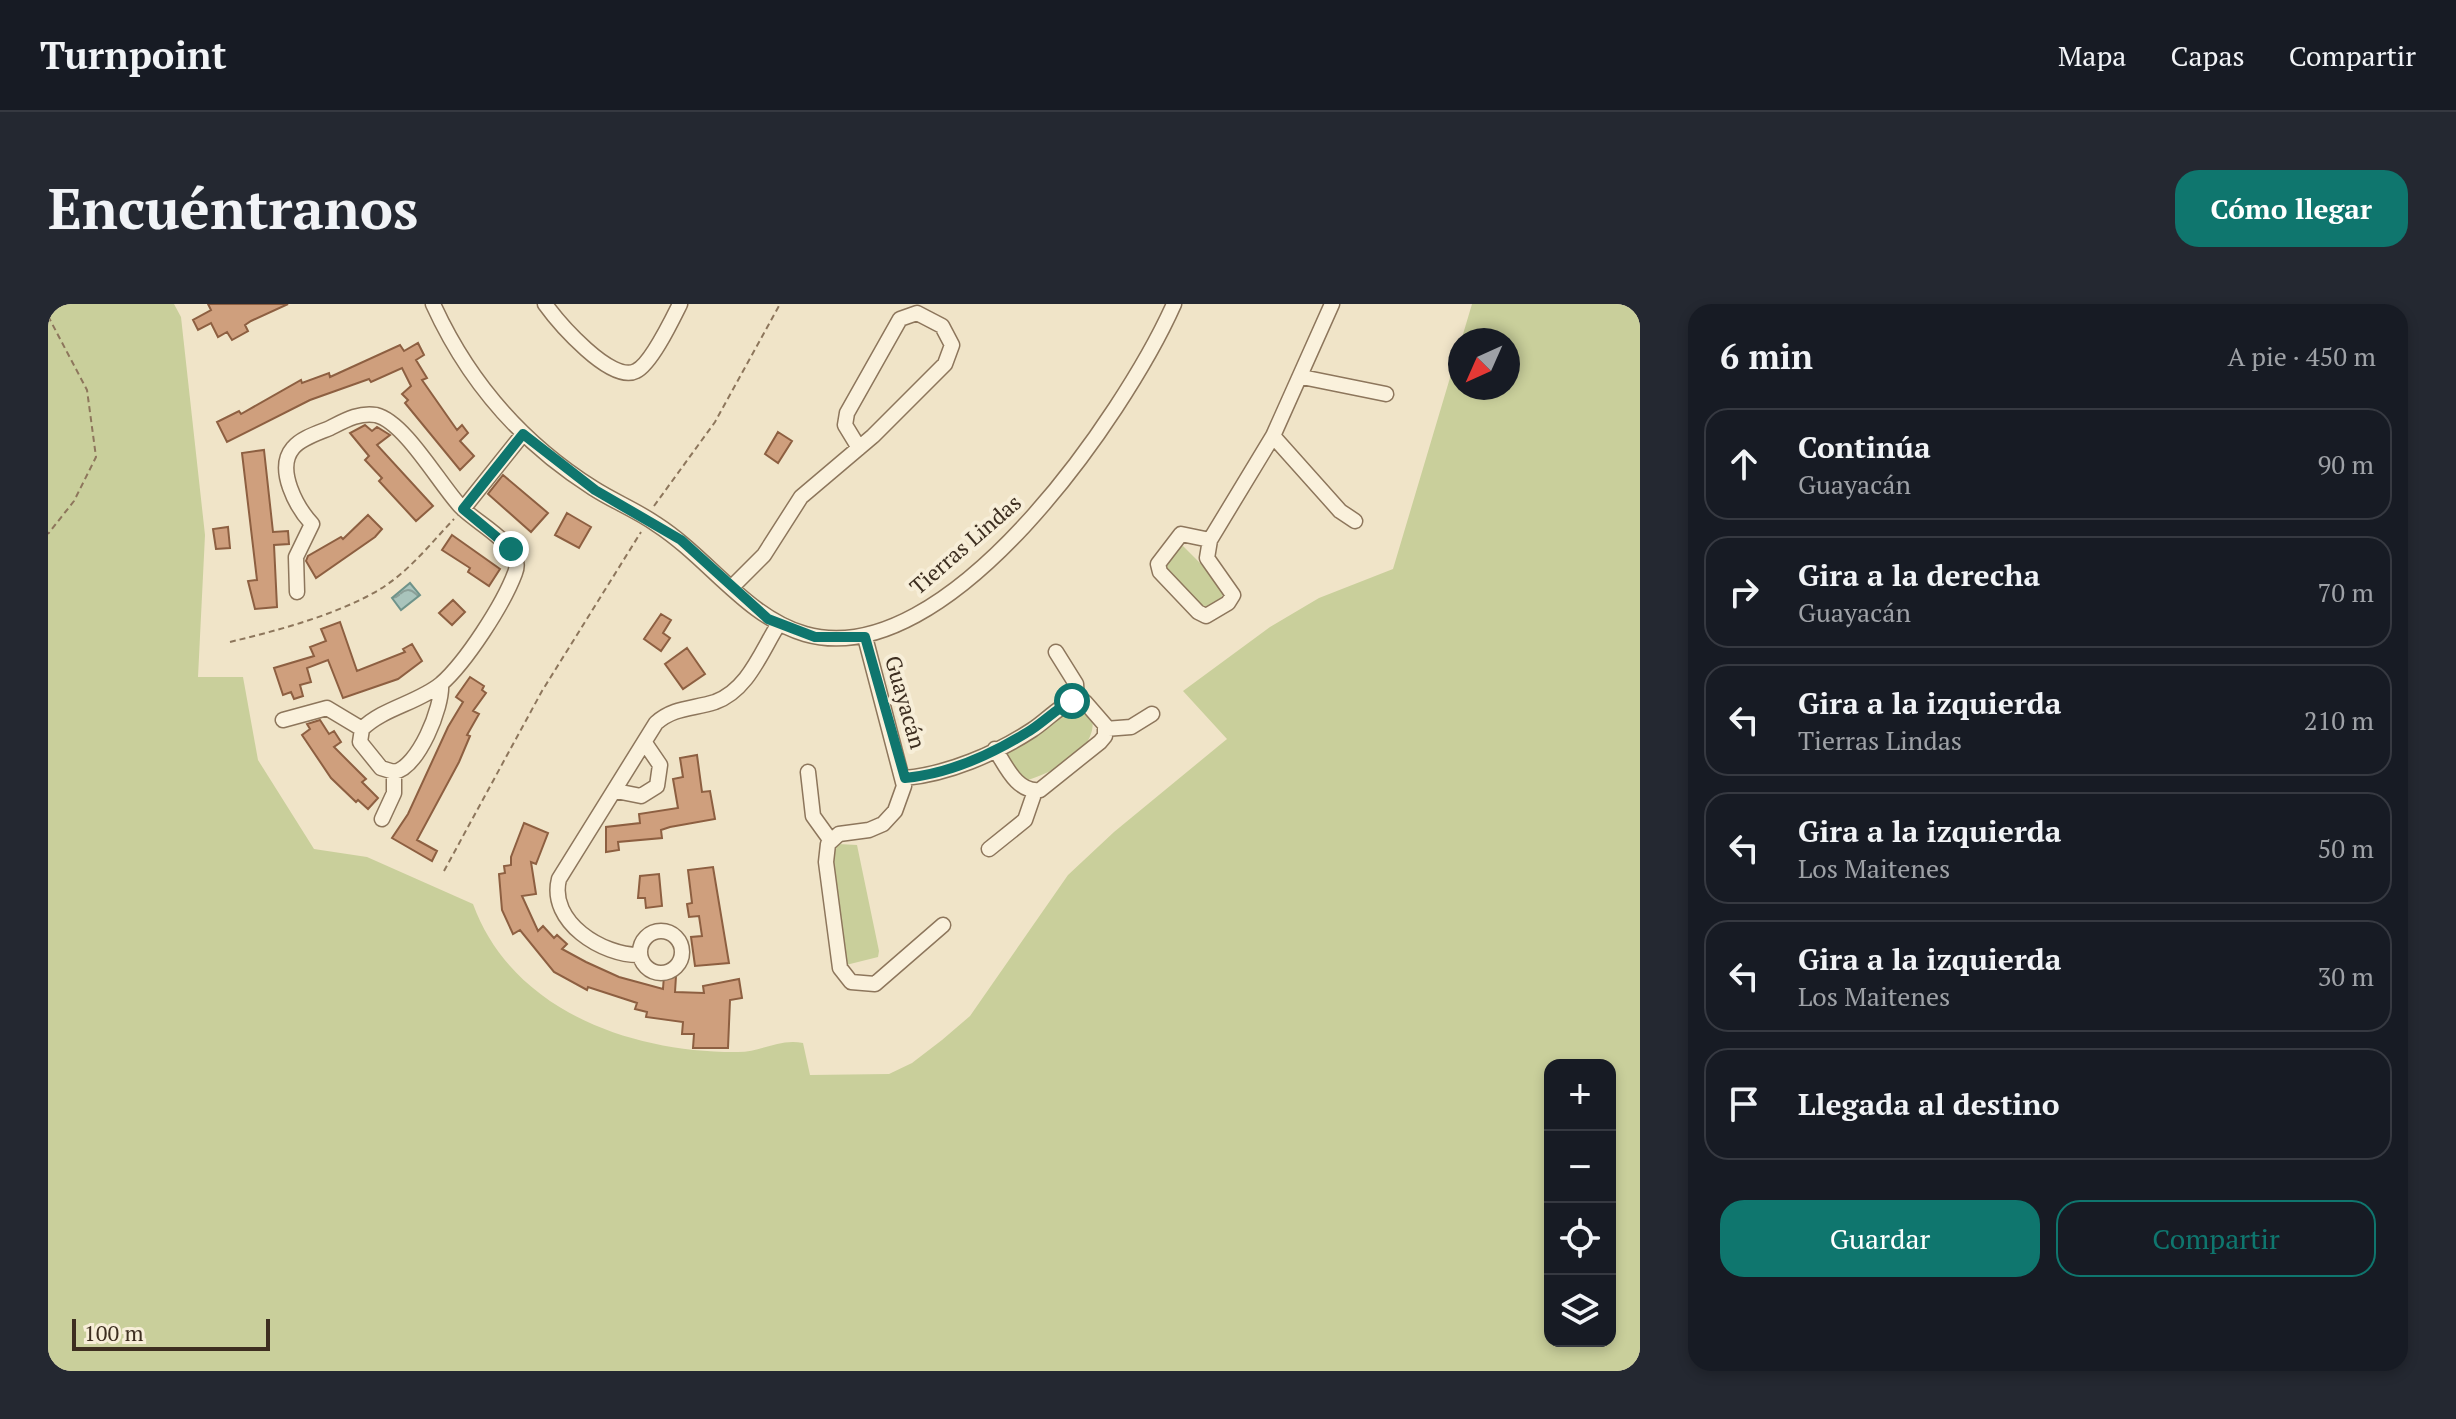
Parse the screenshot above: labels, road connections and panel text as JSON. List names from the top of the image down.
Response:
{
  "streets": {
    "street": ["Tierras Lindas", "Guayacán"]
  },
  "crossings": [
    ["Tierras Lindas", "Guayacán"]
  ],
  "scale_bar": "100 m",
  "north": "bottom left",
  "page": {
    "header": "Turnpoint",
    "nav": ["Mapa", "Capas", "Compartir"],
    "buttons": [
      "Cómo llegar",
      ["Guardar", "Compartir"]
    ],
    "title": "Encuéntranos",
    "heading": ["6 min", "A pie · 450 m"],
    "list": [
      ["Continúa", "Guayacán", "90 m"],
      ["Gira a la derecha", "Guayacán", "70 m"],
      ["Gira a la izquierda", "Tierras Lindas", "210 m"],
      ["Gira a la izquierda", "Los Maitenes", "50 m"],
      ["Gira a la izquierda", "Los Maitenes", "30 m"],
      "Llegada al destino"
    ],
    "map_buttons": ["+", "−"],
    "scale": "100 m"
  }
}
